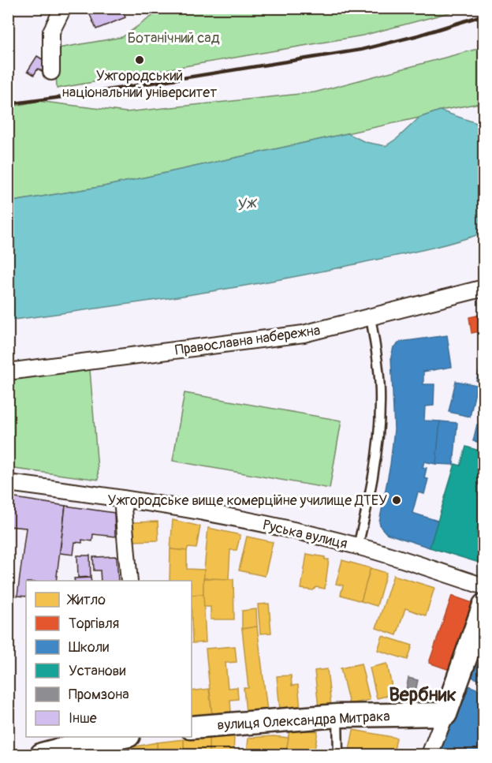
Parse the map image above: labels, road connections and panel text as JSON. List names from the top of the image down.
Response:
{
  "streets": {
    "main road": ["вулиця Олександра Митрака"],
    "street": ["Православна набережна", "Руська вулиця"]
  },
  "districts": ["Вербник"],
  "water": ["Уж"],
  "parks": ["Ботанічний сад"],
  "places": ["Ужгородський національний університет", "Ужгородське вище комерційне училище ДТЕУ"],
  "legend": [
    "Житло",
    "Торгівля",
    "Школи",
    "Установи",
    "Промзона",
    "Інше"
  ]
}
